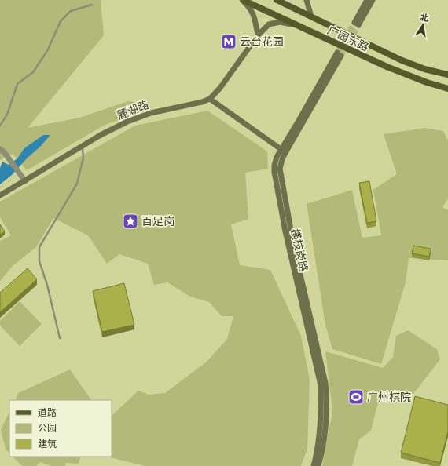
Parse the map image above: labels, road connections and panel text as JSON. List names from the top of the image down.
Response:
{
  "streets": {
    "main road": ["广园东路", "麓湖路", "横枝岗路"]
  },
  "places": {
    "metro station": ["云台花园"],
    "place": ["百足岗"],
    "sports": ["广州棋院"]
  },
  "legend": ["道路", "公园", "建筑"],
  "north": "top"
}
